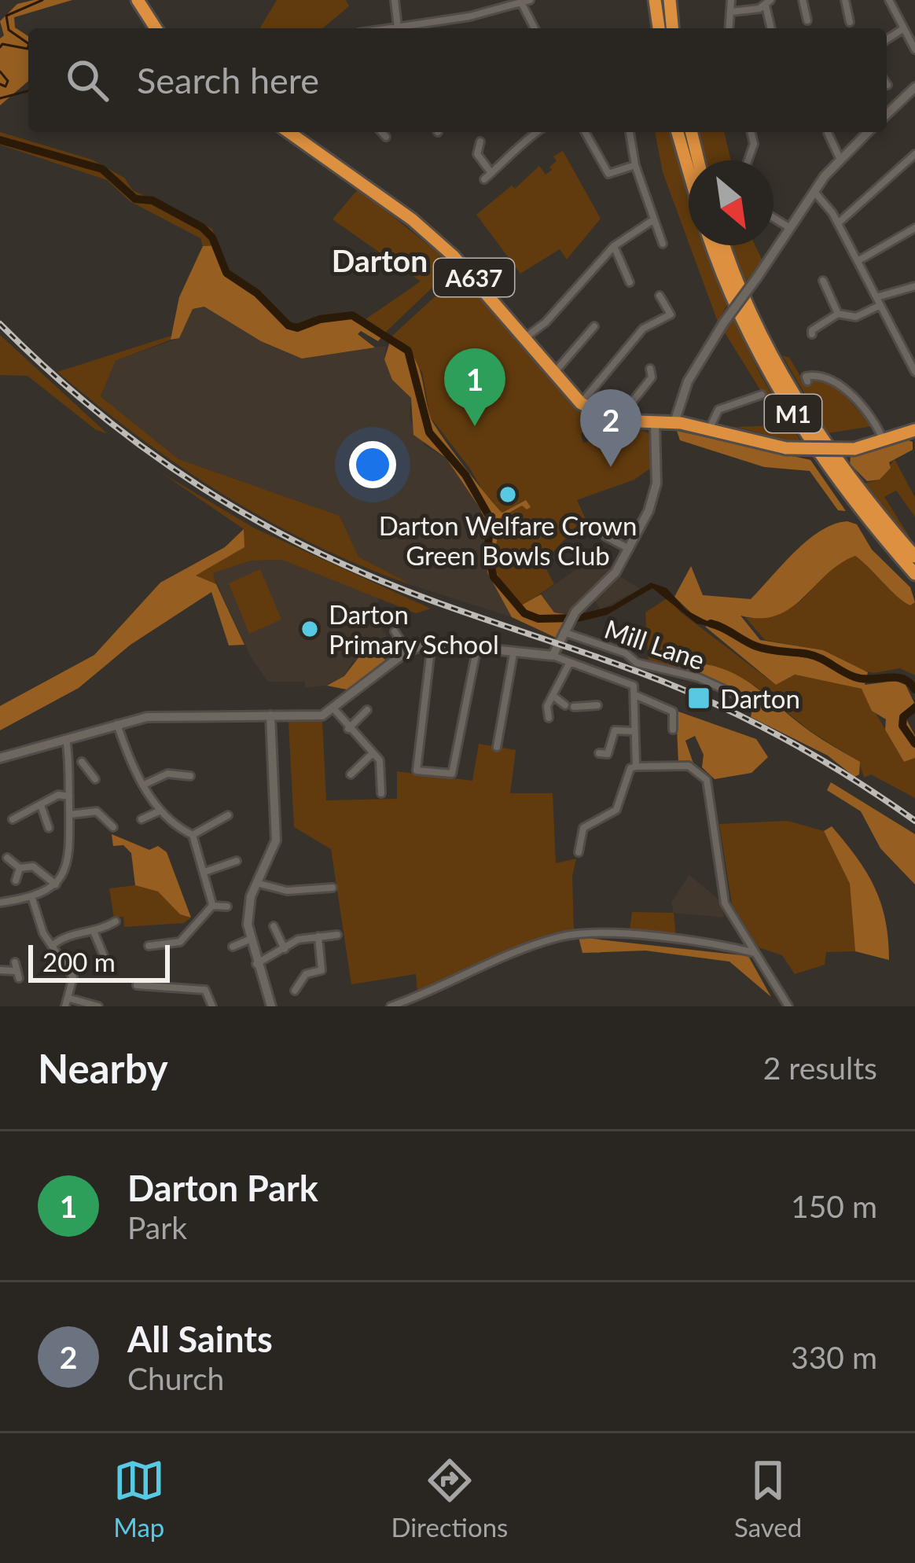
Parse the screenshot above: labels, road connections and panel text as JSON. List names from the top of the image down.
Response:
{
  "streets": {
    "highway": ["A637", "M1"],
    "street": ["Mill Lane"]
  },
  "districts": ["Darton"],
  "places": {
    "other": ["Darton Welfare Crown Green Bowls Club", "Darton Primary School"],
    "transit": ["Darton"]
  },
  "scale_bar": "200 m",
  "north": "bottom right",
  "page": {
    "search": "Search here",
    "pins": ["1", "2"],
    "scale": "200 m",
    "heading": ["Nearby", "2 results"],
    "list": [
      {
        "mark": "1",
        "name": "Darton Park",
        "note": "Park",
        "value": "150 m"
      },
      {
        "mark": "2",
        "name": "All Saints",
        "note": "Church",
        "value": "330 m"
      }
    ],
    "nav": ["Map", "Directions", "Saved"]
  }
}
